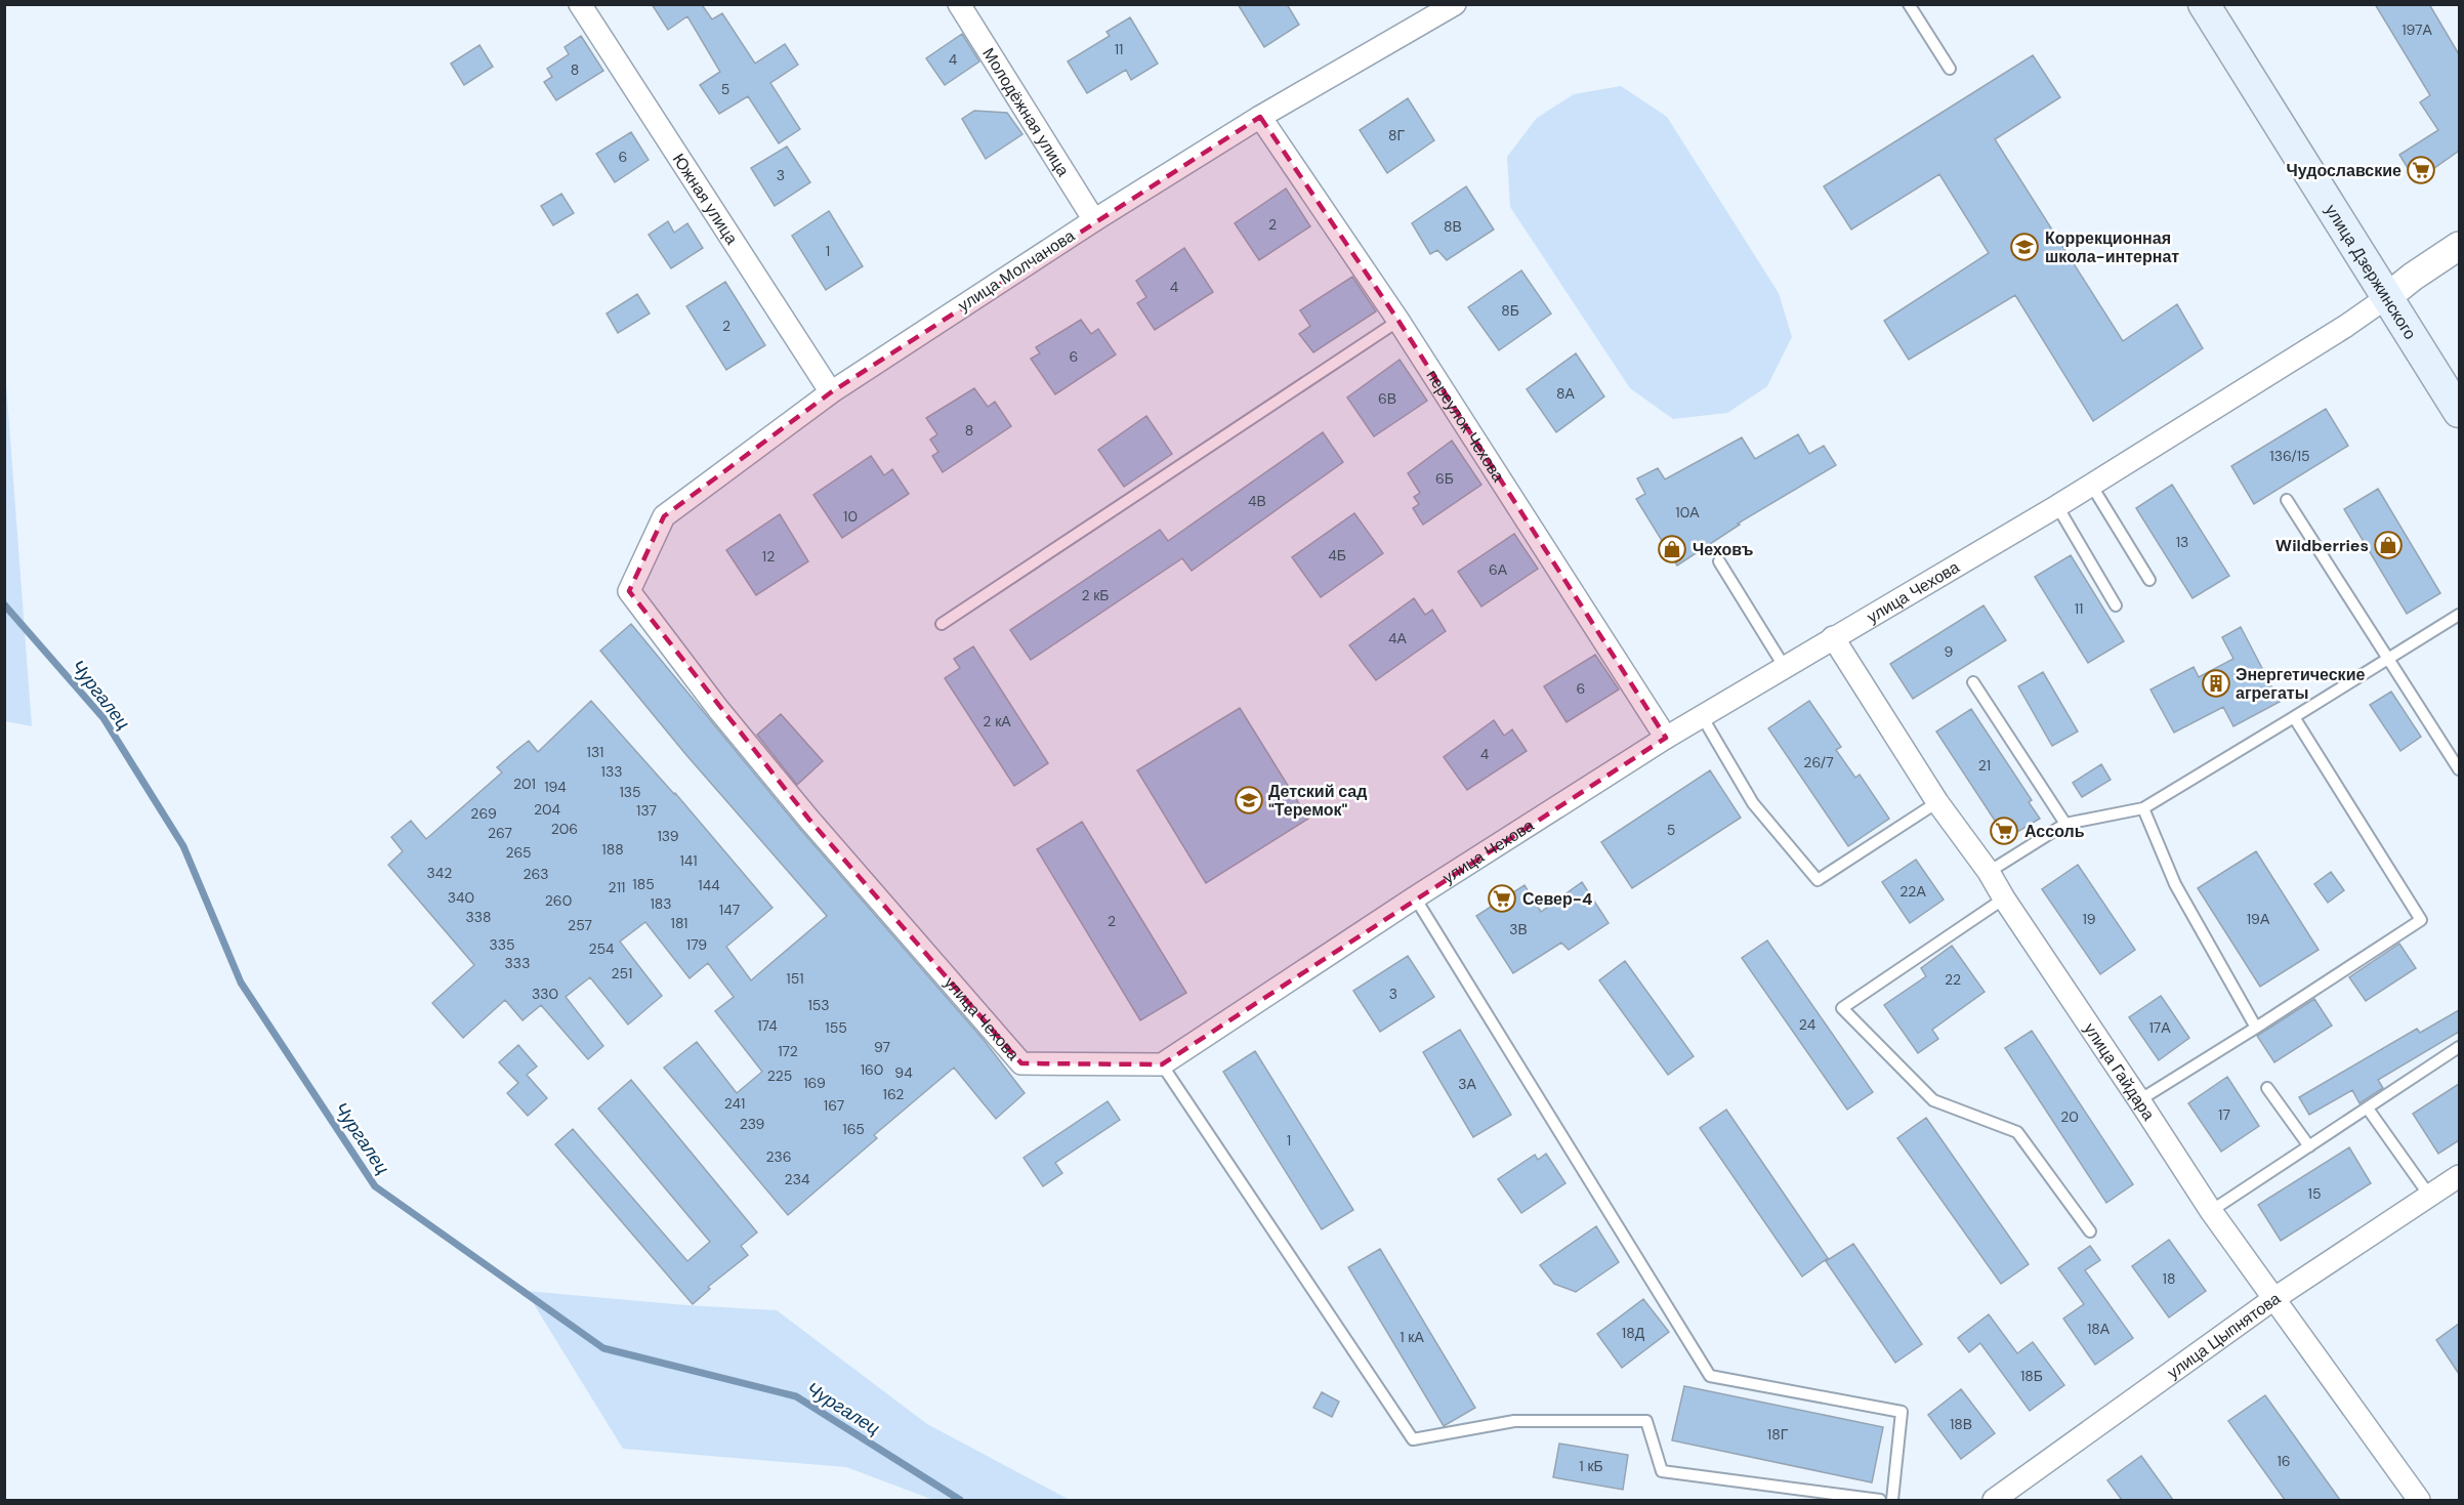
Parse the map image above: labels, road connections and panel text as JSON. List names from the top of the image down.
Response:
{
  "streets": {
    "main road": ["улица Дзержинского"],
    "street": [
      "Молодёжная улица",
      "Южная улица",
      "улица Молчанова",
      "переулок Чехова",
      "улица Чехова",
      "улица Гайдара",
      "улица Цыпнятова"
    ]
  },
  "crossings": [
    ["Молодёжная улица", "улица Молчанова"],
    ["Южная улица", "улица Молчанова"],
    ["улица Молчанова", "переулок Чехова"],
    ["улица Молчанова", "улица Чехова"],
    ["улица Дзержинского", "улица Чехова"],
    ["переулок Чехова", "улица Чехова"],
    ["улица Чехова", "улица Гайдара"],
    ["улица Гайдара", "улица Цыпнятова"]
  ],
  "water": ["Чургалец"],
  "places": {
    "supermarket": ["Чудославские", "Ассоль", "Север-4"],
    "school or university": ["Коррекционная школа-интернат", "Детский сад \"Теремок\""],
    "shop": ["Wildberries", "Чеховъ"],
    "building": ["Энергетические агрегаты"]
  },
  "house_numbers": [
    "197А",
    "11",
    "4",
    "8",
    "5",
    "8Г",
    "6",
    "3",
    "2",
    "8В",
    "1",
    "4",
    "8Б",
    "2",
    "6",
    "8А",
    "6В",
    "8",
    "136/15",
    "6Б",
    "4В",
    "10А",
    "10",
    "13",
    "4Б",
    "12",
    "6А",
    "2 кБ",
    "11",
    "4А",
    "9",
    "6",
    "2 кА",
    "131",
    "4",
    "26/7",
    "21",
    "133",
    "201",
    "194",
    "135",
    "204",
    "137",
    "269",
    "206",
    "5",
    "267",
    "139",
    "188",
    "265",
    "141",
    "342",
    "263",
    "185",
    "144",
    "211",
    "22А",
    "340",
    "260",
    "183",
    "147",
    "338",
    "19",
    "19А",
    "2",
    "181",
    "257",
    "3В",
    "335",
    "179",
    "254",
    "333",
    "251",
    "151",
    "22",
    "330",
    "3",
    "153",
    "24",
    "174",
    "155",
    "17А",
    "97",
    "172",
    "160",
    "94",
    "225",
    "169",
    "3А",
    "162",
    "241",
    "167",
    "17",
    "20",
    "239",
    "165",
    "1",
    "236",
    "234",
    "15",
    "18",
    "18А",
    "18Д",
    "1 кА",
    "18Б",
    "18В",
    "18Г",
    "16",
    "1 кБ"
  ]
}
